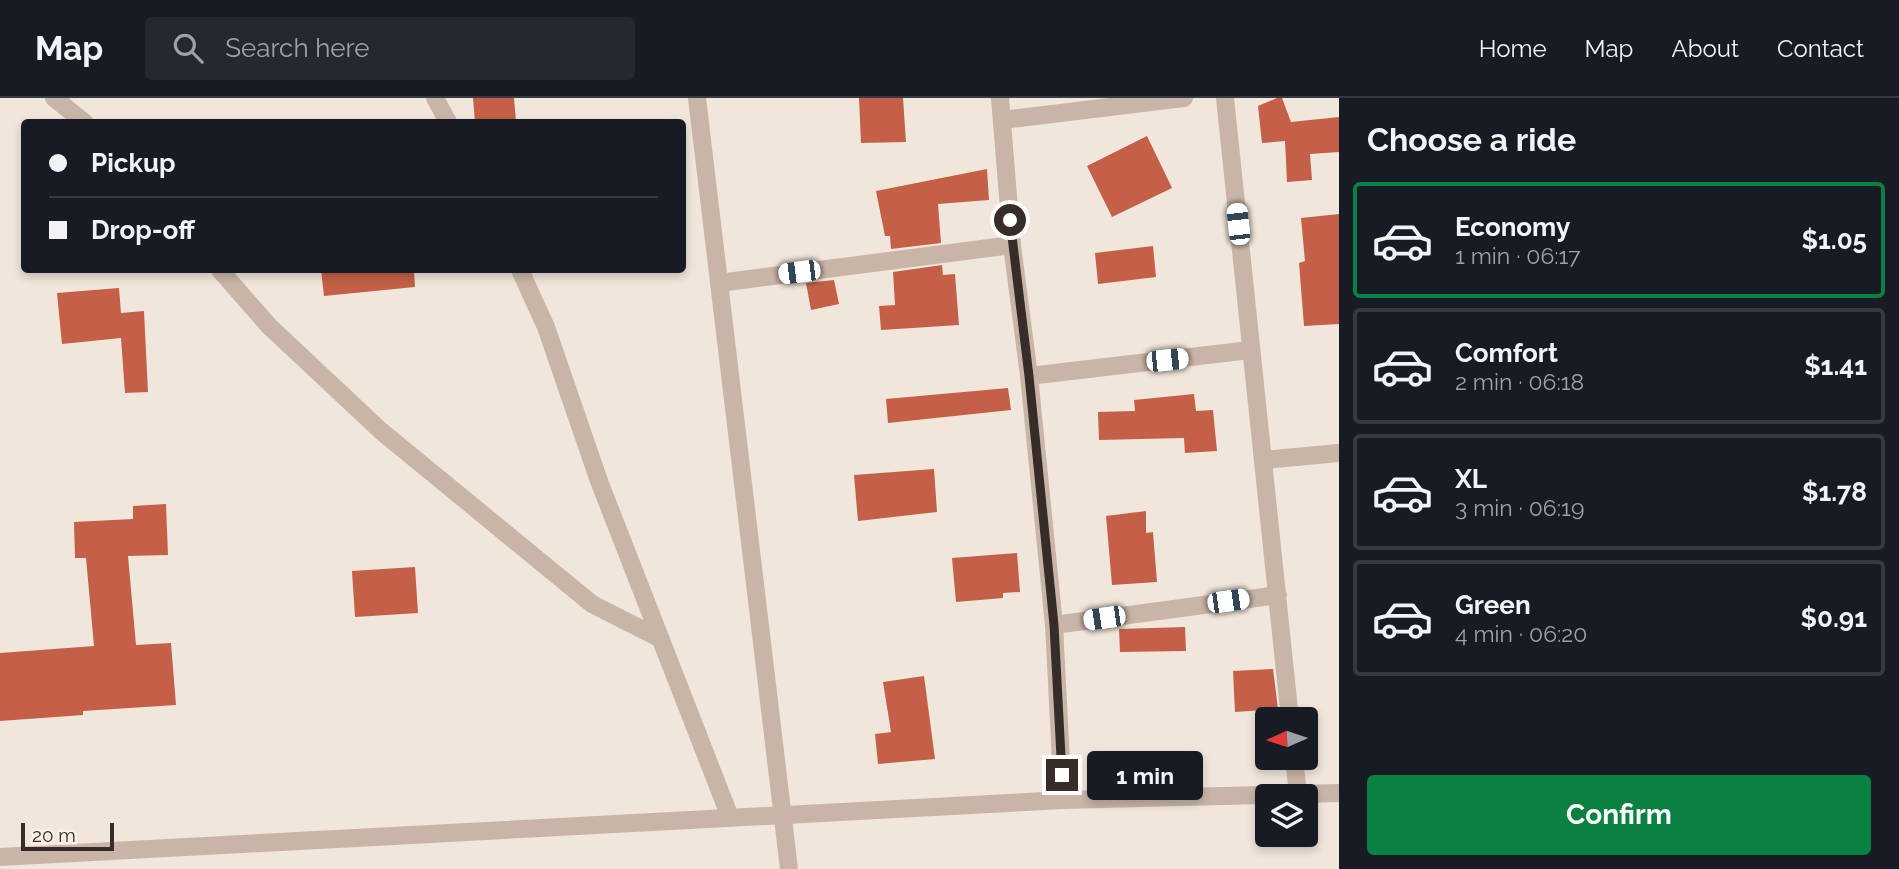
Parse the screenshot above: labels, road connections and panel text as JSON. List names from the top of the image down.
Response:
{
  "scale_bar": "20 m",
  "north": "left",
  "page": {
    "header": "Map",
    "search": "Search here",
    "nav": [
      "Home",
      "Map",
      "About",
      "Contact"
    ],
    "heading": "Choose a ride",
    "banner": ["Pickup", "Drop-off"],
    "list": [
      {
        "name": "Economy",
        "note": "1 min · 06:17",
        "value": "$1.05"
      },
      {
        "name": "Comfort",
        "note": "2 min · 06:18",
        "value": "$1.41"
      },
      {
        "name": "XL",
        "note": "3 min · 06:19",
        "value": "$1.78"
      },
      {
        "name": "Green",
        "note": "4 min · 06:20",
        "value": "$0.91"
      }
    ],
    "bubble": "1 min",
    "buttons": "Confirm",
    "scale": "20 m"
  }
}
